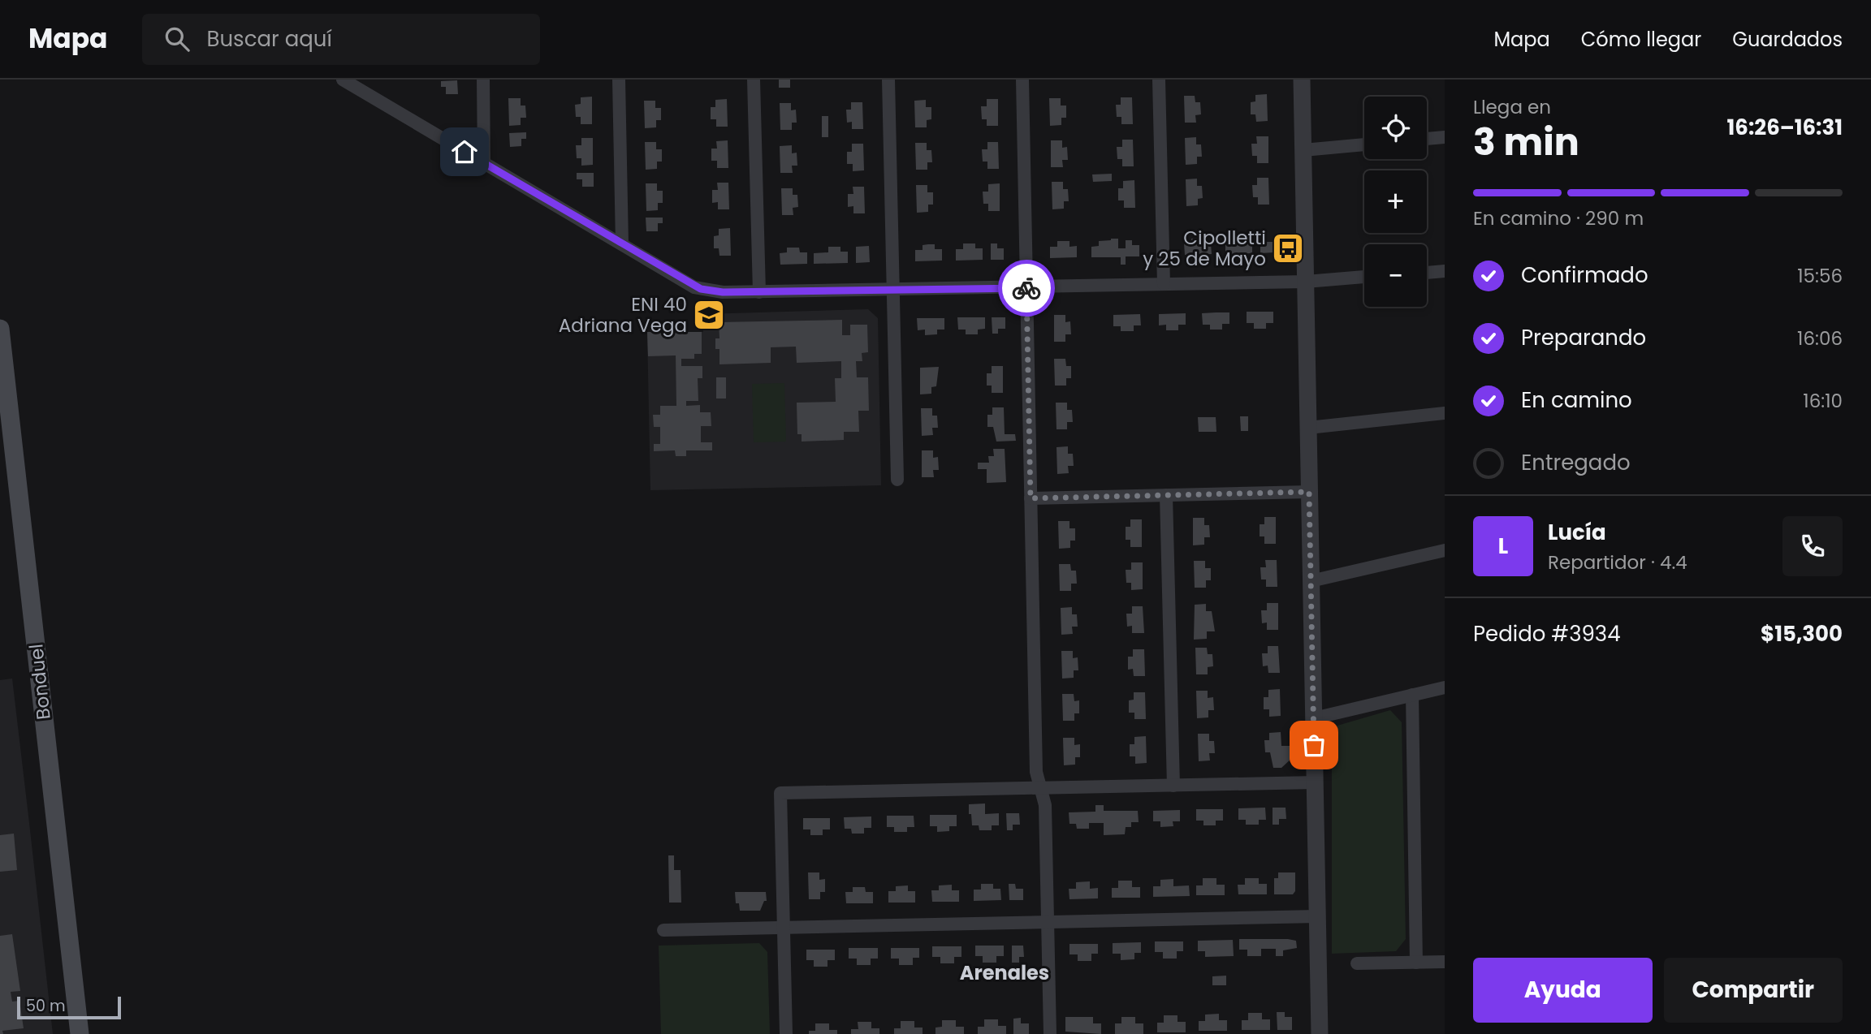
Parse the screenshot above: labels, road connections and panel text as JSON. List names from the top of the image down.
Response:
{
  "streets": {
    "main road": ["Bonduel"]
  },
  "districts": ["Arenales"],
  "places": {
    "bus stop": ["Cipolletti y 25 de Mayo"],
    "school or university": ["ENI 40 Adriana Vega"]
  },
  "scale_bar": "50 m",
  "page": {
    "header": "Mapa",
    "search": "Buscar aquí",
    "nav": ["Mapa", "Cómo llegar", "Guardados"],
    "heading": ["3 min", "Llega en", "16:26–16:31"],
    "panel": [
      "Lucía",
      "Repartidor · 4.4",
      "Pedido #3934",
      "$15,300"
    ],
    "map_buttons": ["+", "−"],
    "bar": "En camino · 290 m",
    "list": [
      ["Confirmado", "15:56"],
      ["Preparando", "16:06"],
      ["En camino", "16:10"],
      "Entregado"
    ],
    "round": "L",
    "buttons": ["Ayuda", "Compartir"],
    "scale": "50 m"
  }
}
